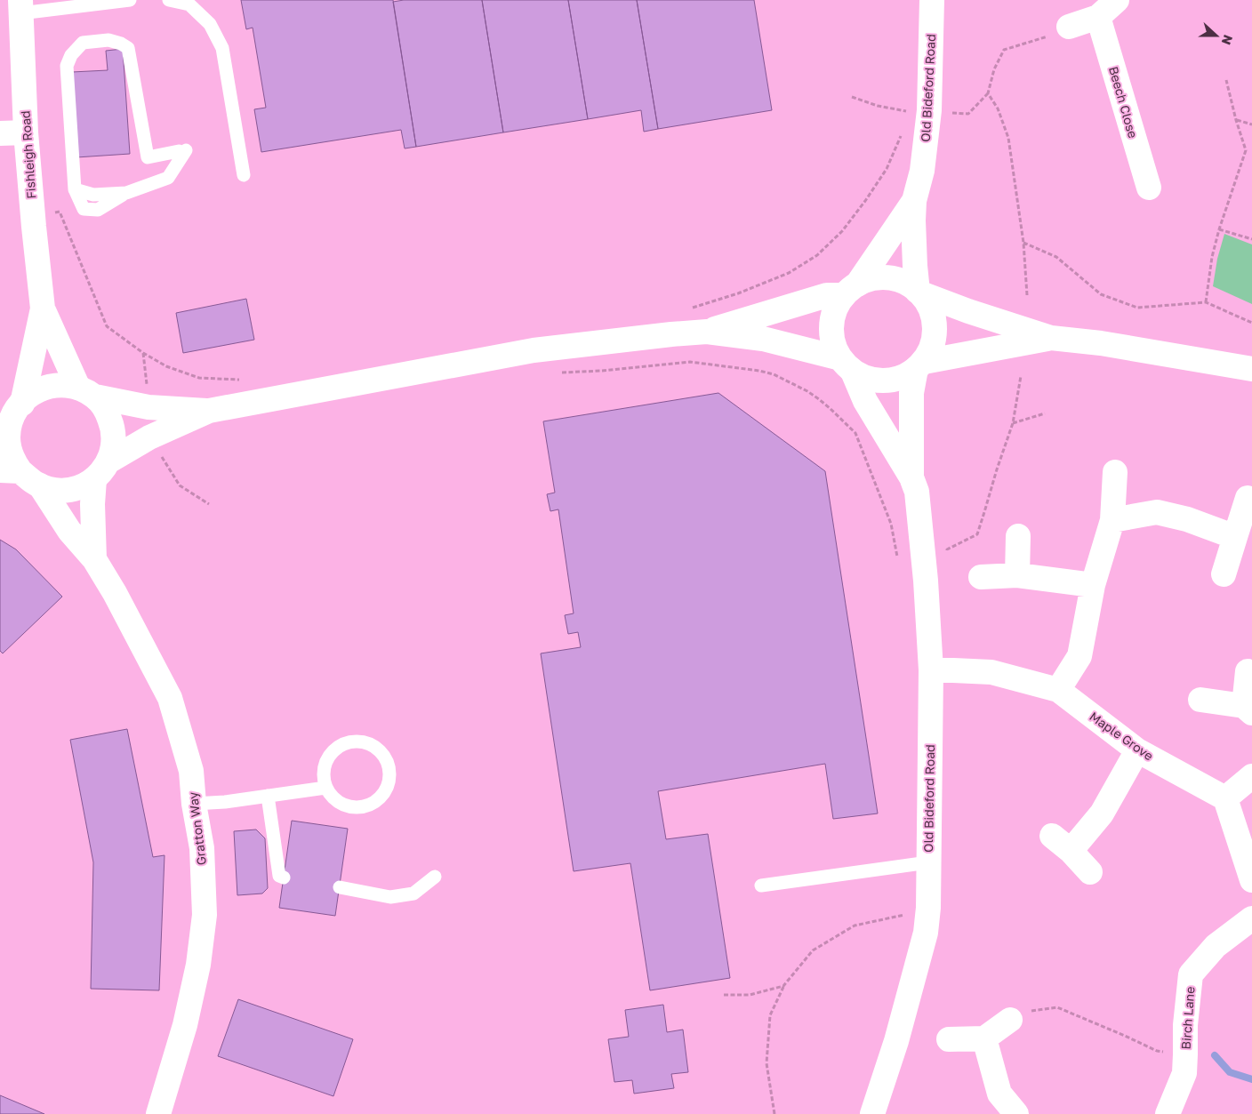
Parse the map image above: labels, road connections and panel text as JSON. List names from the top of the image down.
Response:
{
  "streets": {
    "street": [
      "Old Bideford Road",
      "Beech Close",
      "Fishleigh Road",
      "Maple Grove",
      "Gratton Way",
      "Birch Lane"
    ]
  },
  "crossings": [
    ["Old Bideford Road", "Maple Grove"],
    ["Fishleigh Road", "Gratton Way"]
  ],
  "north": "right"
}
